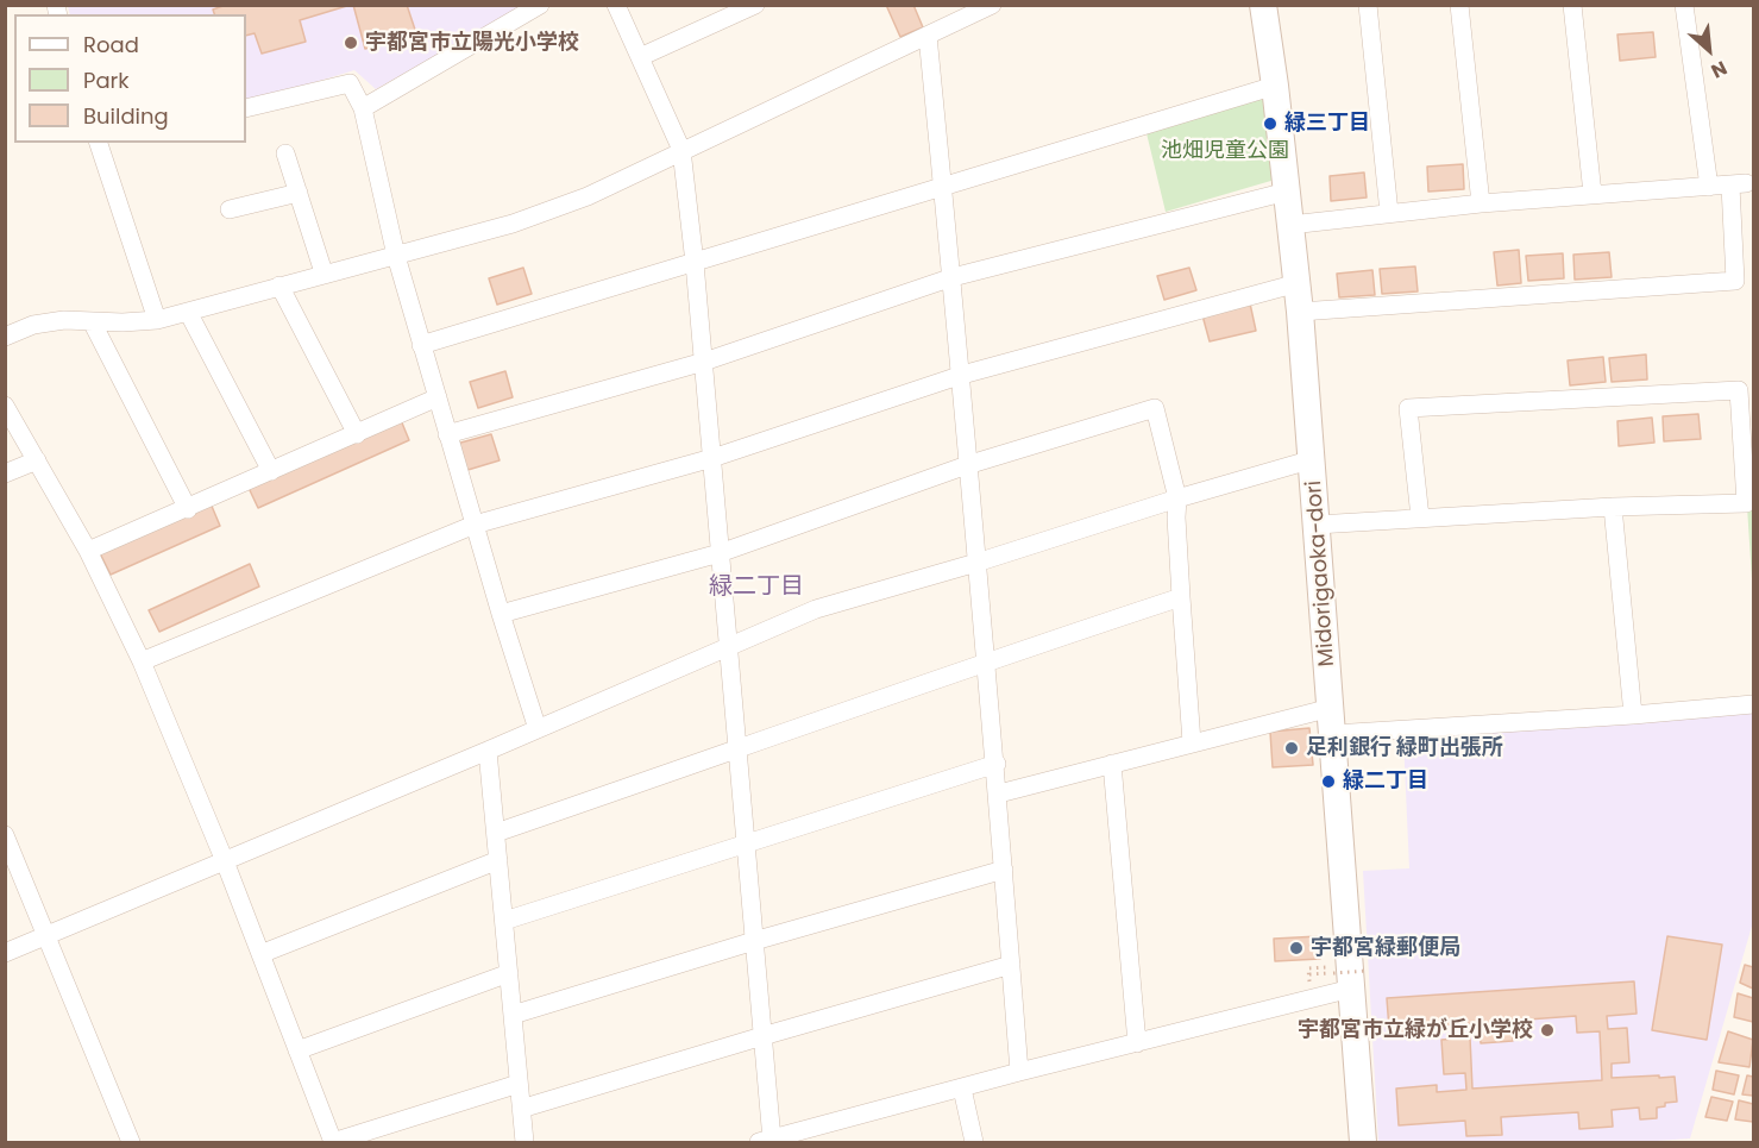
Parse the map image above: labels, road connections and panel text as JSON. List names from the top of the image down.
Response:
{
  "streets": {
    "street": ["Midorigaoka-dori"]
  },
  "districts": ["緑二丁目"],
  "parks": ["池畑児童公園"],
  "places": [
    "宇都宮市立陽光小学校",
    "緑三丁目",
    "足利銀行 緑町出張所",
    "緑二丁目",
    "宇都宮緑郵便局",
    "宇都宮市立緑が丘小学校"
  ],
  "legend": ["Road", "Park", "Building"],
  "north": "bottom right"
}
